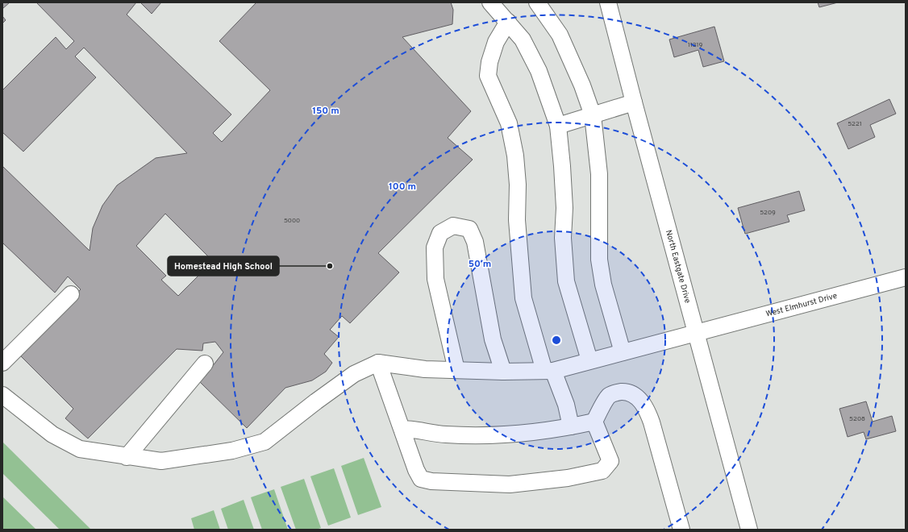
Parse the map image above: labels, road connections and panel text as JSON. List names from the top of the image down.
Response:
{
  "streets": {
    "street": ["North Eastgate Drive", "West Elmhurst Drive"]
  },
  "crossings": [
    ["North Eastgate Drive", "West Elmhurst Drive"]
  ],
  "places": ["Homestead High School"],
  "house_numbers": [
    "11319",
    "5221",
    "5209",
    "5000",
    "5208"
  ],
  "rings": ["150 m", "100 m", "50 m"]
}
